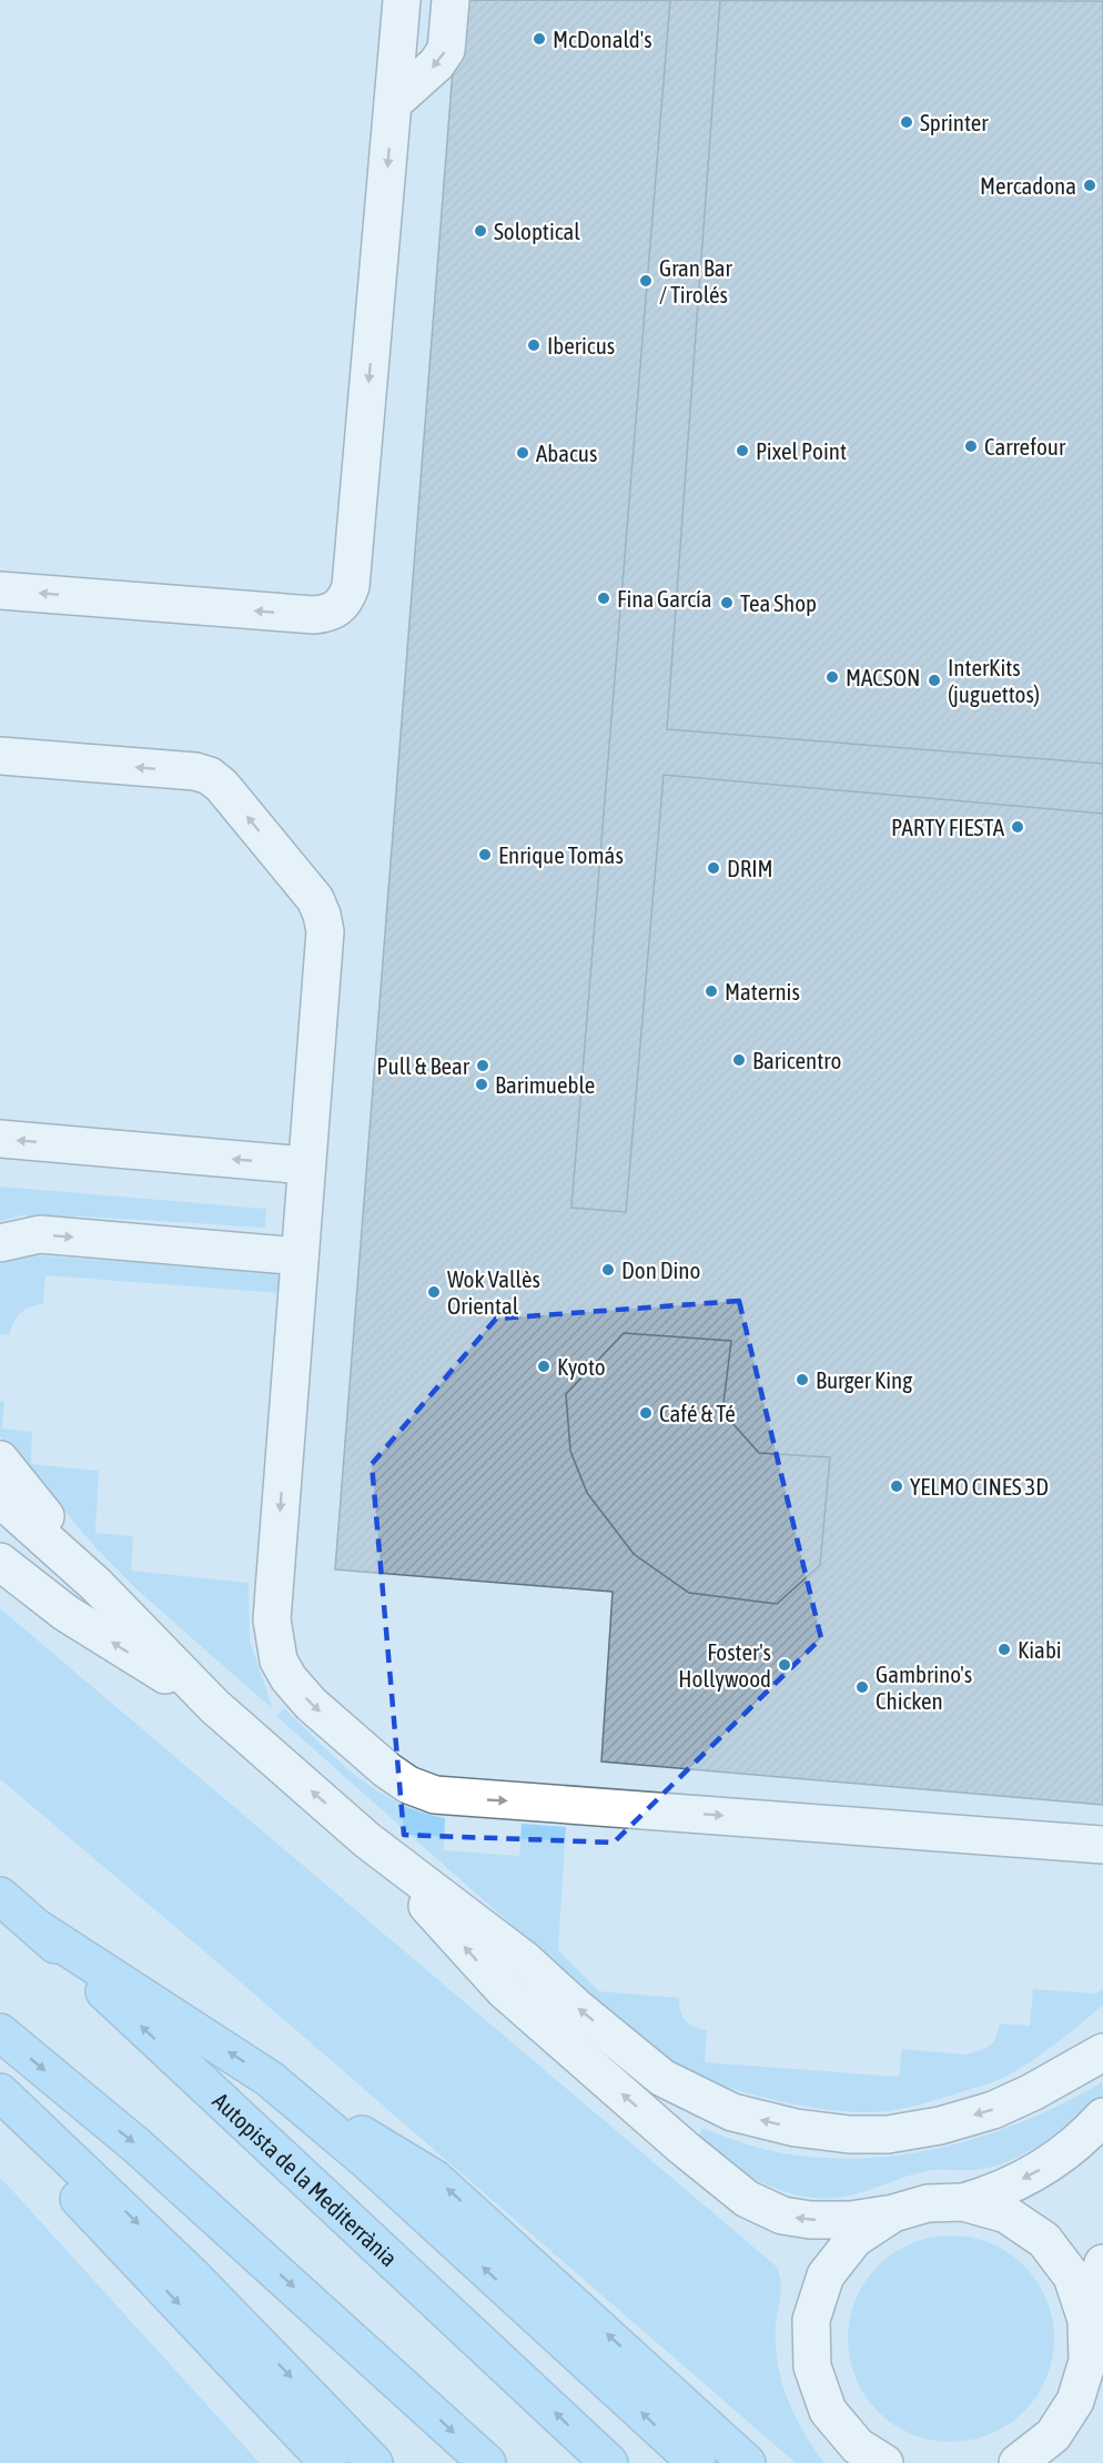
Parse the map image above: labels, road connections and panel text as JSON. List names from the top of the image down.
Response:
{
  "streets": {
    "highway": ["Autopista de la Mediterrània"]
  },
  "places": [
    "McDonald's",
    "Sprinter",
    "Mercadona",
    "Soloptical",
    "Gran Bar / Tirolés",
    "Ibericus",
    "Carrefour",
    "Pixel Point",
    "Abacus",
    "Fina García",
    "Tea Shop",
    "MACSON",
    "InterKits (juguettos)",
    "PARTY FIESTA",
    "Enrique Tomás",
    "DRIM",
    "Maternis",
    "Baricentro",
    "Pull & Bear",
    "Barimueble",
    "Don Dino",
    "Wok Vallès Oriental",
    "Kyoto",
    "Burger King",
    "Café & Té",
    "YELMO CINES 3D",
    "Kiabi",
    "Foster's Hollywood",
    "Gambrino's Chicken"
  ]
}
